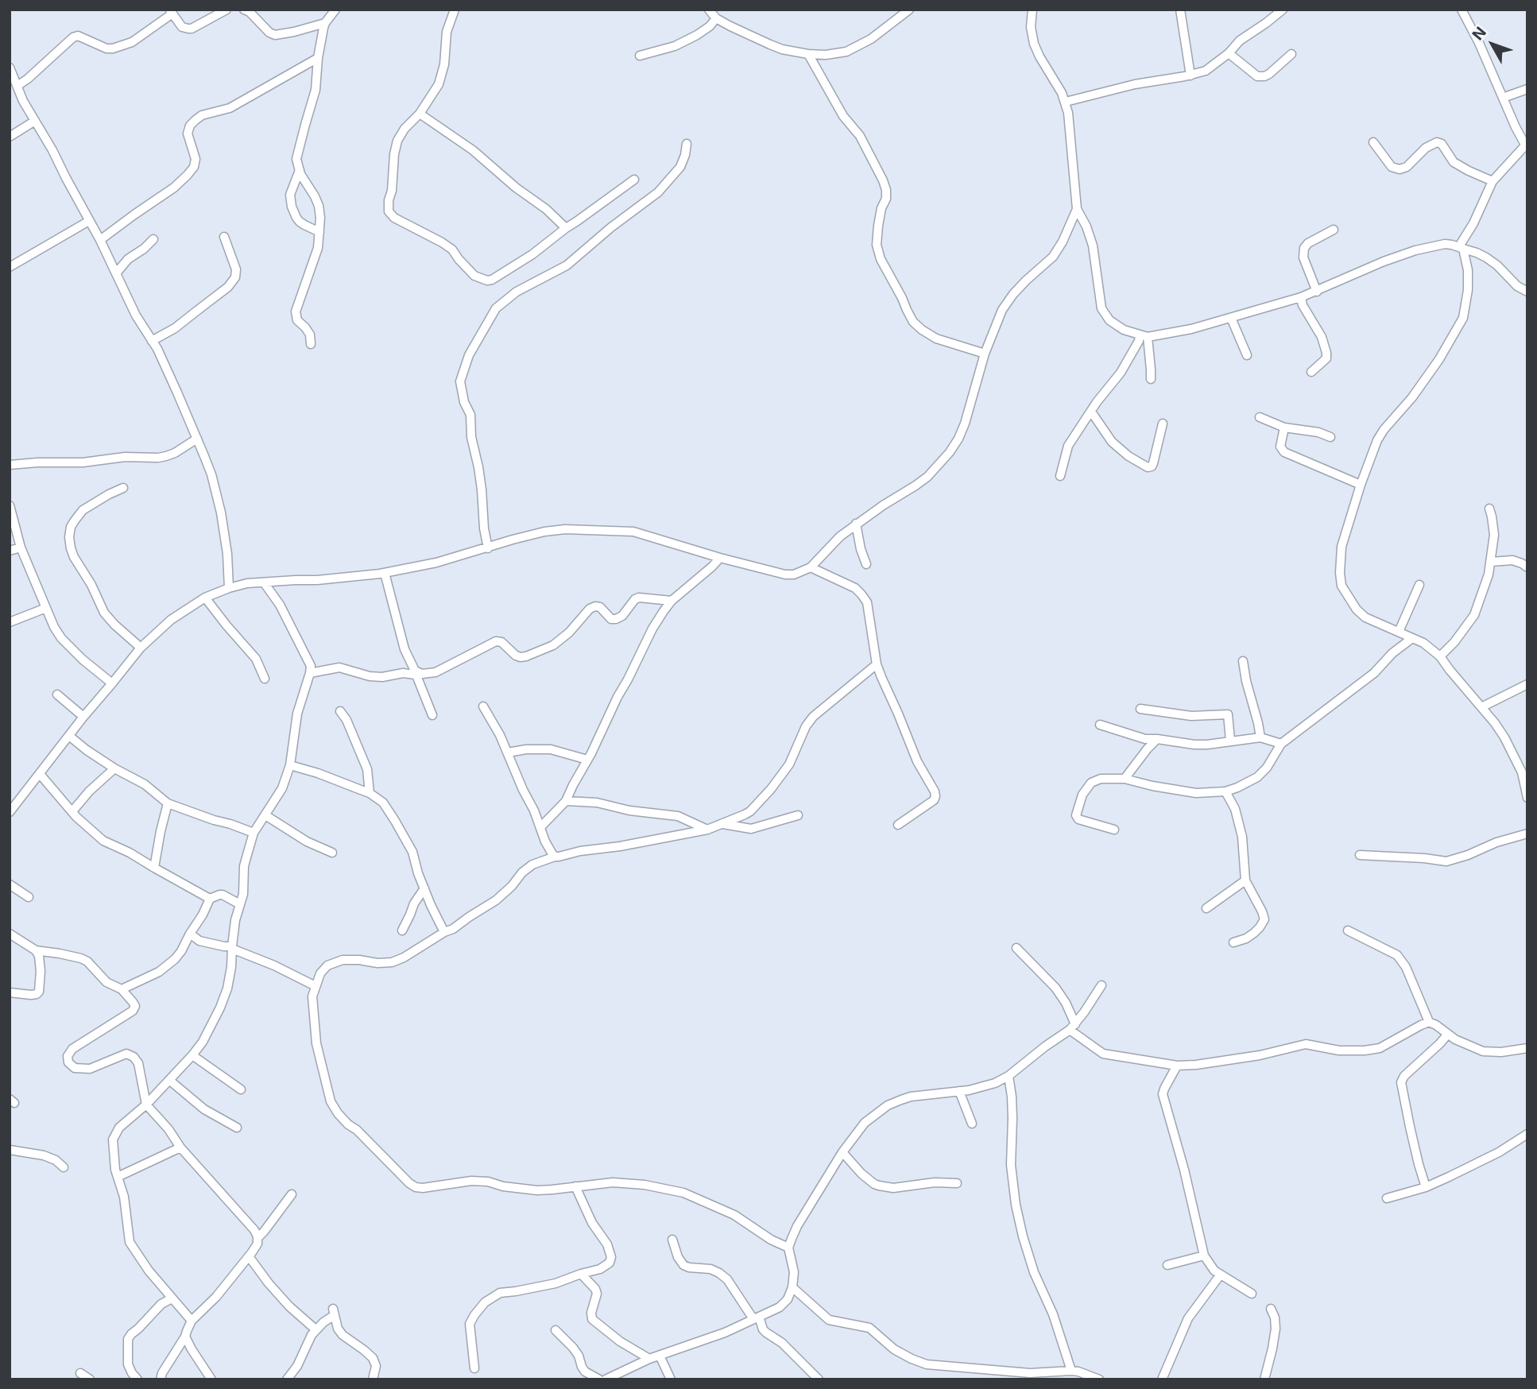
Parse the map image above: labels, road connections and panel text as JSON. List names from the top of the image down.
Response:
{
  "north": "top left"
}
